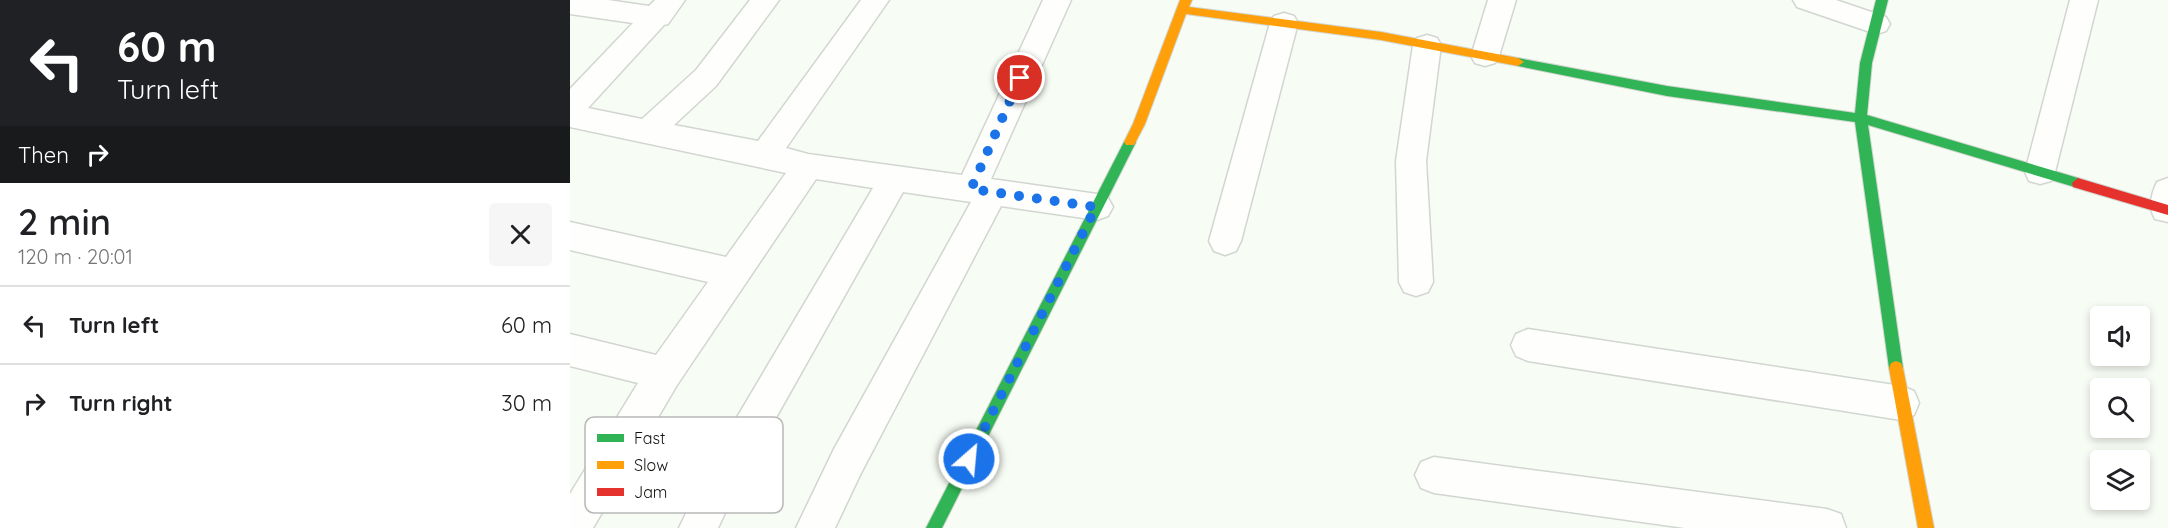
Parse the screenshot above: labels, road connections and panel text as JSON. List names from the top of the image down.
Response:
{
  "legend": ["Fast", "Slow", "Jam"],
  "page": {
    "turn": ["60 m", "Turn left"],
    "then": "Then",
    "heading": ["2 min", "120 m · 20:01"],
    "list": [
      {
        "name": "Turn left",
        "value": "60 m"
      },
      {
        "name": "Turn right",
        "value": "30 m"
      }
    ]
  }
}
